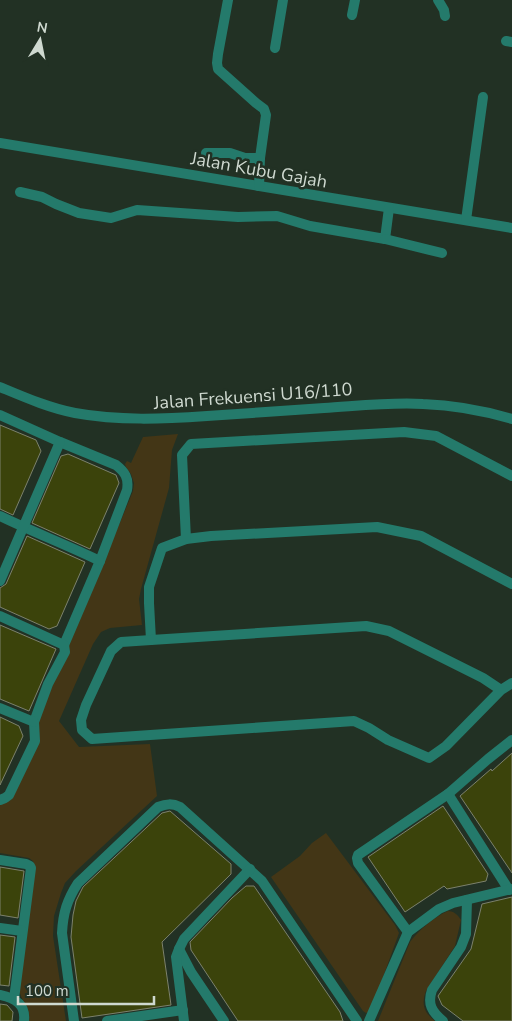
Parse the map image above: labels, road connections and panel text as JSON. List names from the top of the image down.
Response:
{
  "streets": {
    "street": ["Jalan Kubu Gajah", "Jalan Frekuensi U16/110"]
  },
  "scale_bar": "100 m",
  "north": "top"
}
